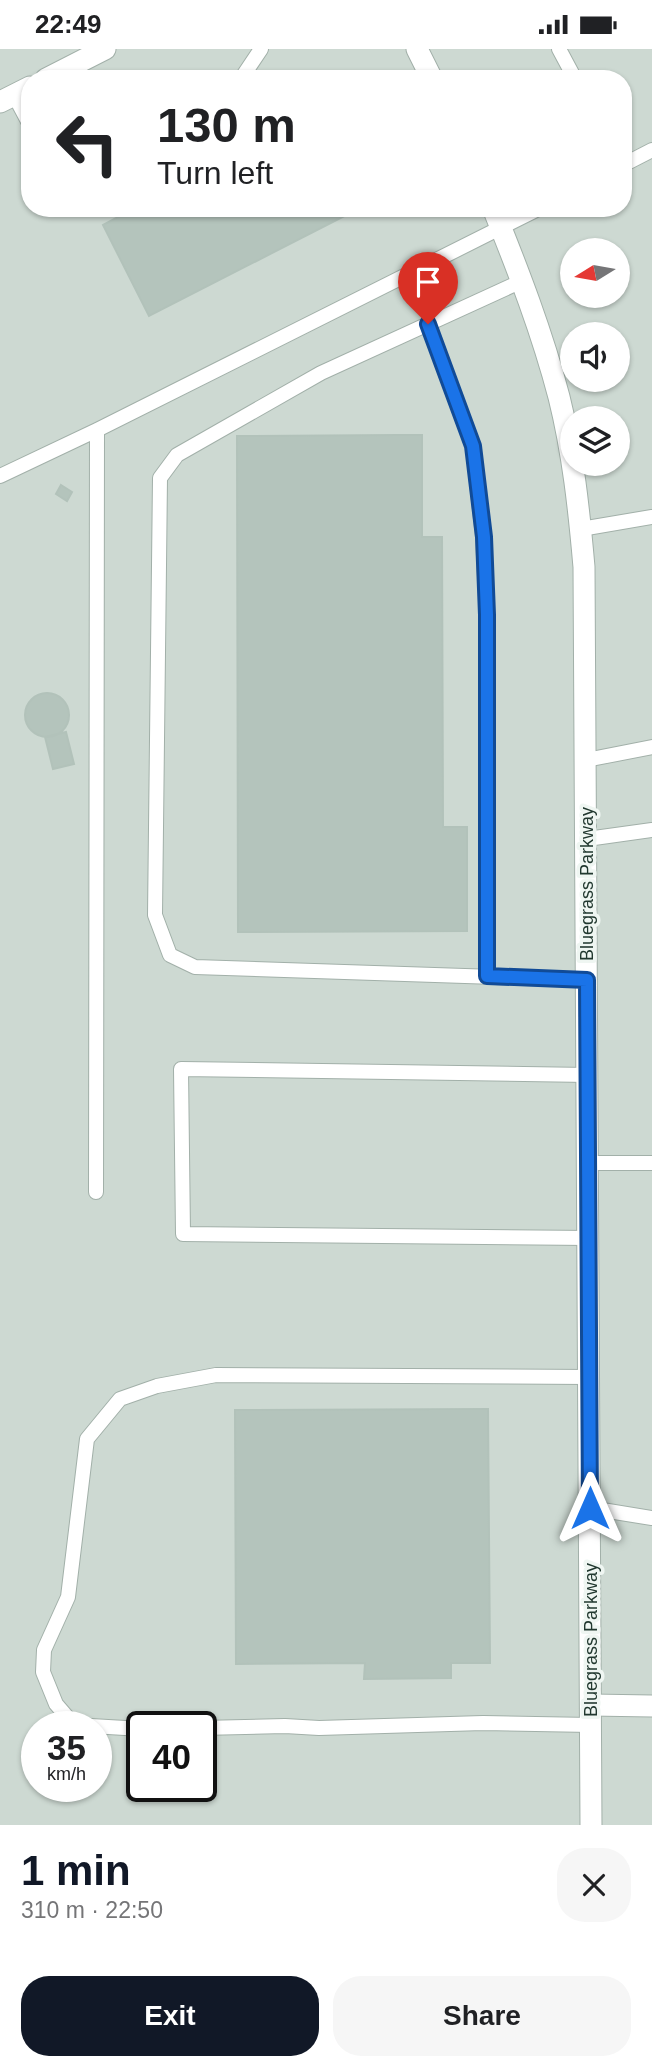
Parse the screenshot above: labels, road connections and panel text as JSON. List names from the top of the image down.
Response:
{
  "streets": {
    "street": ["Bluegrass Parkway"]
  },
  "north": "left",
  "page": {
    "status": "22:49",
    "turn": ["130 m", "Turn left"],
    "speed": "35 km/h",
    "limit": "40",
    "heading": ["1 min", "310 m · 22:50"],
    "buttons": ["Exit", "Share"]
  }
}
